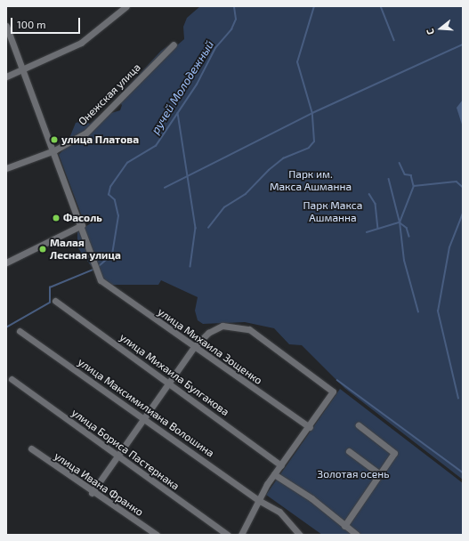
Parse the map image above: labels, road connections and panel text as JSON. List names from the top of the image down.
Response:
{
  "streets": {
    "street": [
      "Онежская улица",
      "улица Михаила Зощенко",
      "улица Михаила Булгакова",
      "улица Максимилиана Волошина",
      "улица Бориса Пастернака",
      "улица Ивана Франко"
    ]
  },
  "water": ["ручей Молодежный"],
  "parks": ["Парк им. Макса Ашманна", "Парк Макса Ашманна", "Золотая осень"],
  "places": ["улица Платова", "Фасоль", "Малая Лесная улица"],
  "scale_bar": "100 m",
  "north": "left"
}
